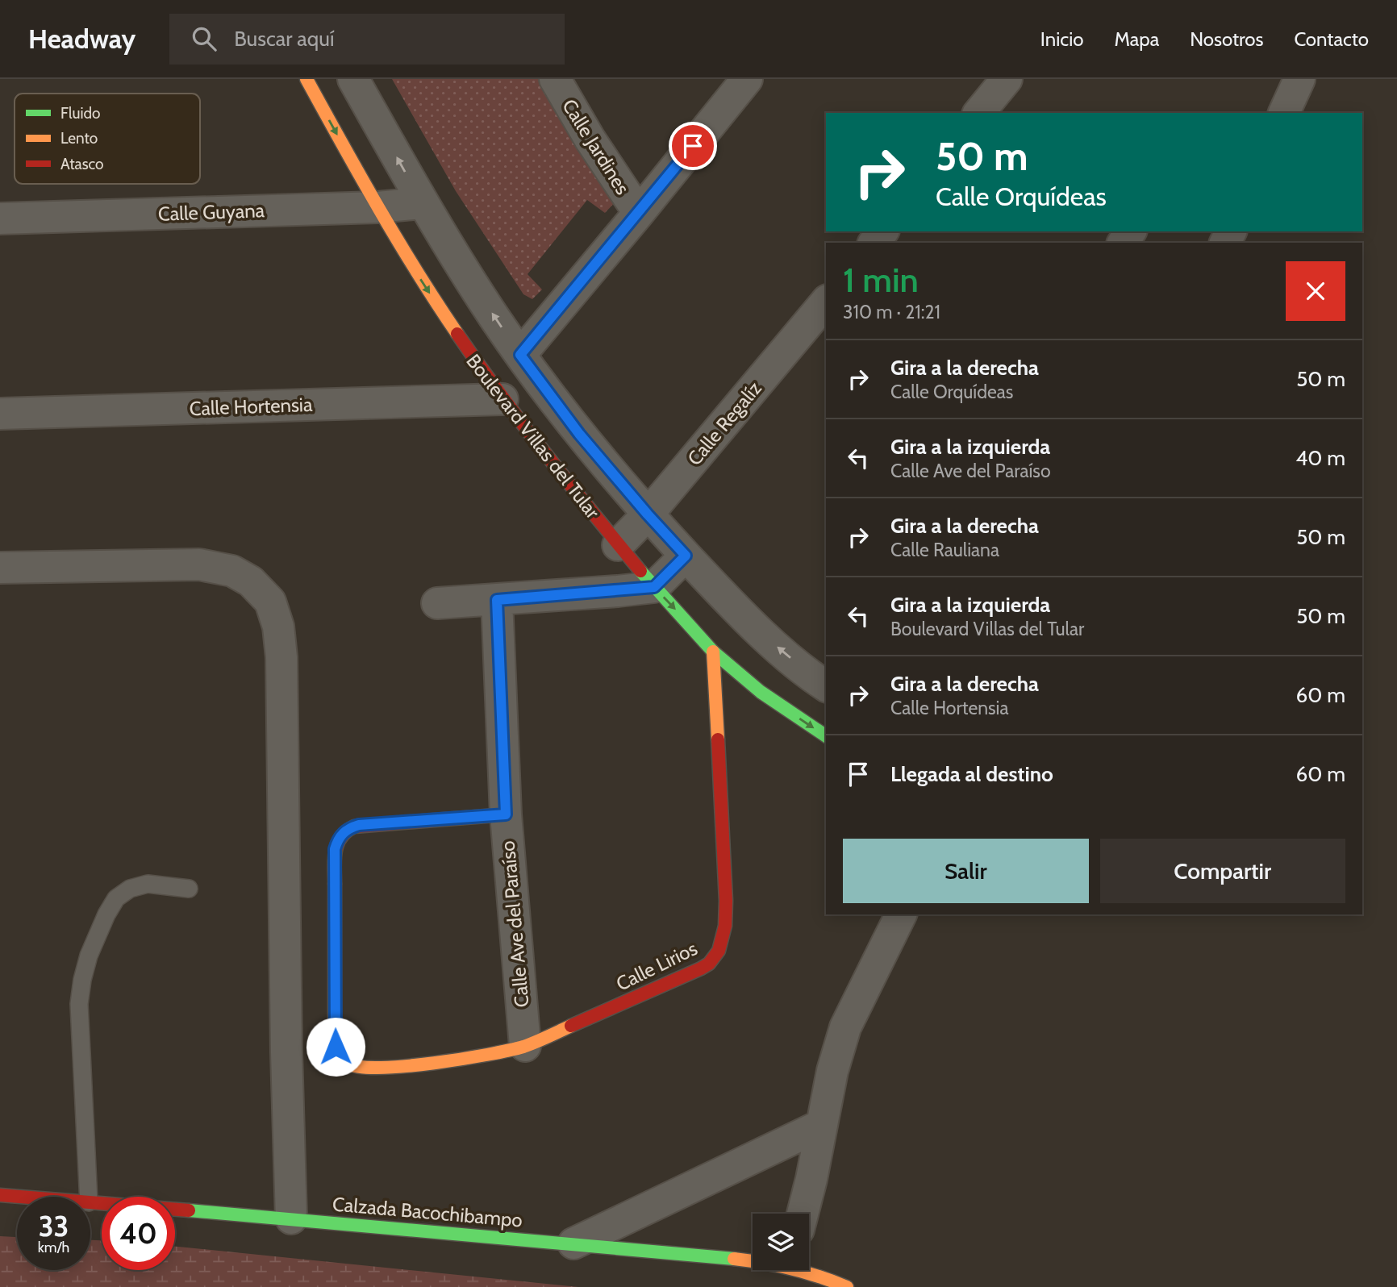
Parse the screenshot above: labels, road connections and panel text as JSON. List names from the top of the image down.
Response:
{
  "streets": {
    "street": [
      "Calle Jardines",
      "Calle Guyana",
      "Calle Hortensia",
      "Calle Regalíz",
      "Boulevard Villas del Tular",
      "Calle Ave del Paraíso",
      "Calle Lirios",
      "Calzada Bacochibampo"
    ]
  },
  "crossings": [
    ["Calle Guyana", "Boulevard Villas del Tular"],
    ["Calle Hortensia", "Boulevard Villas del Tular"],
    ["Calle Regalíz", "Boulevard Villas del Tular"],
    ["Boulevard Villas del Tular", "Calle Lirios"],
    ["Calle Ave del Paraíso", "Calle Lirios"]
  ],
  "legend": ["Fluido", "Lento", "Atasco"],
  "page": {
    "header": "Headway",
    "search": "Buscar aquí",
    "nav": [
      "Inicio",
      "Mapa",
      "Nosotros",
      "Contacto"
    ],
    "turn": ["50 m", "Calle Orquídeas"],
    "heading": ["1 min", "310 m · 21:21"],
    "list": [
      {
        "name": "Gira a la derecha",
        "note": "Calle Orquídeas",
        "value": "50 m"
      },
      {
        "name": "Gira a la izquierda",
        "note": "Calle Ave del Paraíso",
        "value": "40 m"
      },
      {
        "name": "Gira a la derecha",
        "note": "Calle Rauliana",
        "value": "50 m"
      },
      {
        "name": "Gira a la izquierda",
        "note": "Boulevard Villas del Tular",
        "value": "50 m"
      },
      {
        "name": "Gira a la derecha",
        "note": "Calle Hortensia",
        "value": "60 m"
      },
      {
        "name": "Llegada al destino",
        "value": "60 m"
      }
    ],
    "buttons": ["Salir", "Compartir"],
    "speed": "33 km/h",
    "limit": "40"
  }
}
